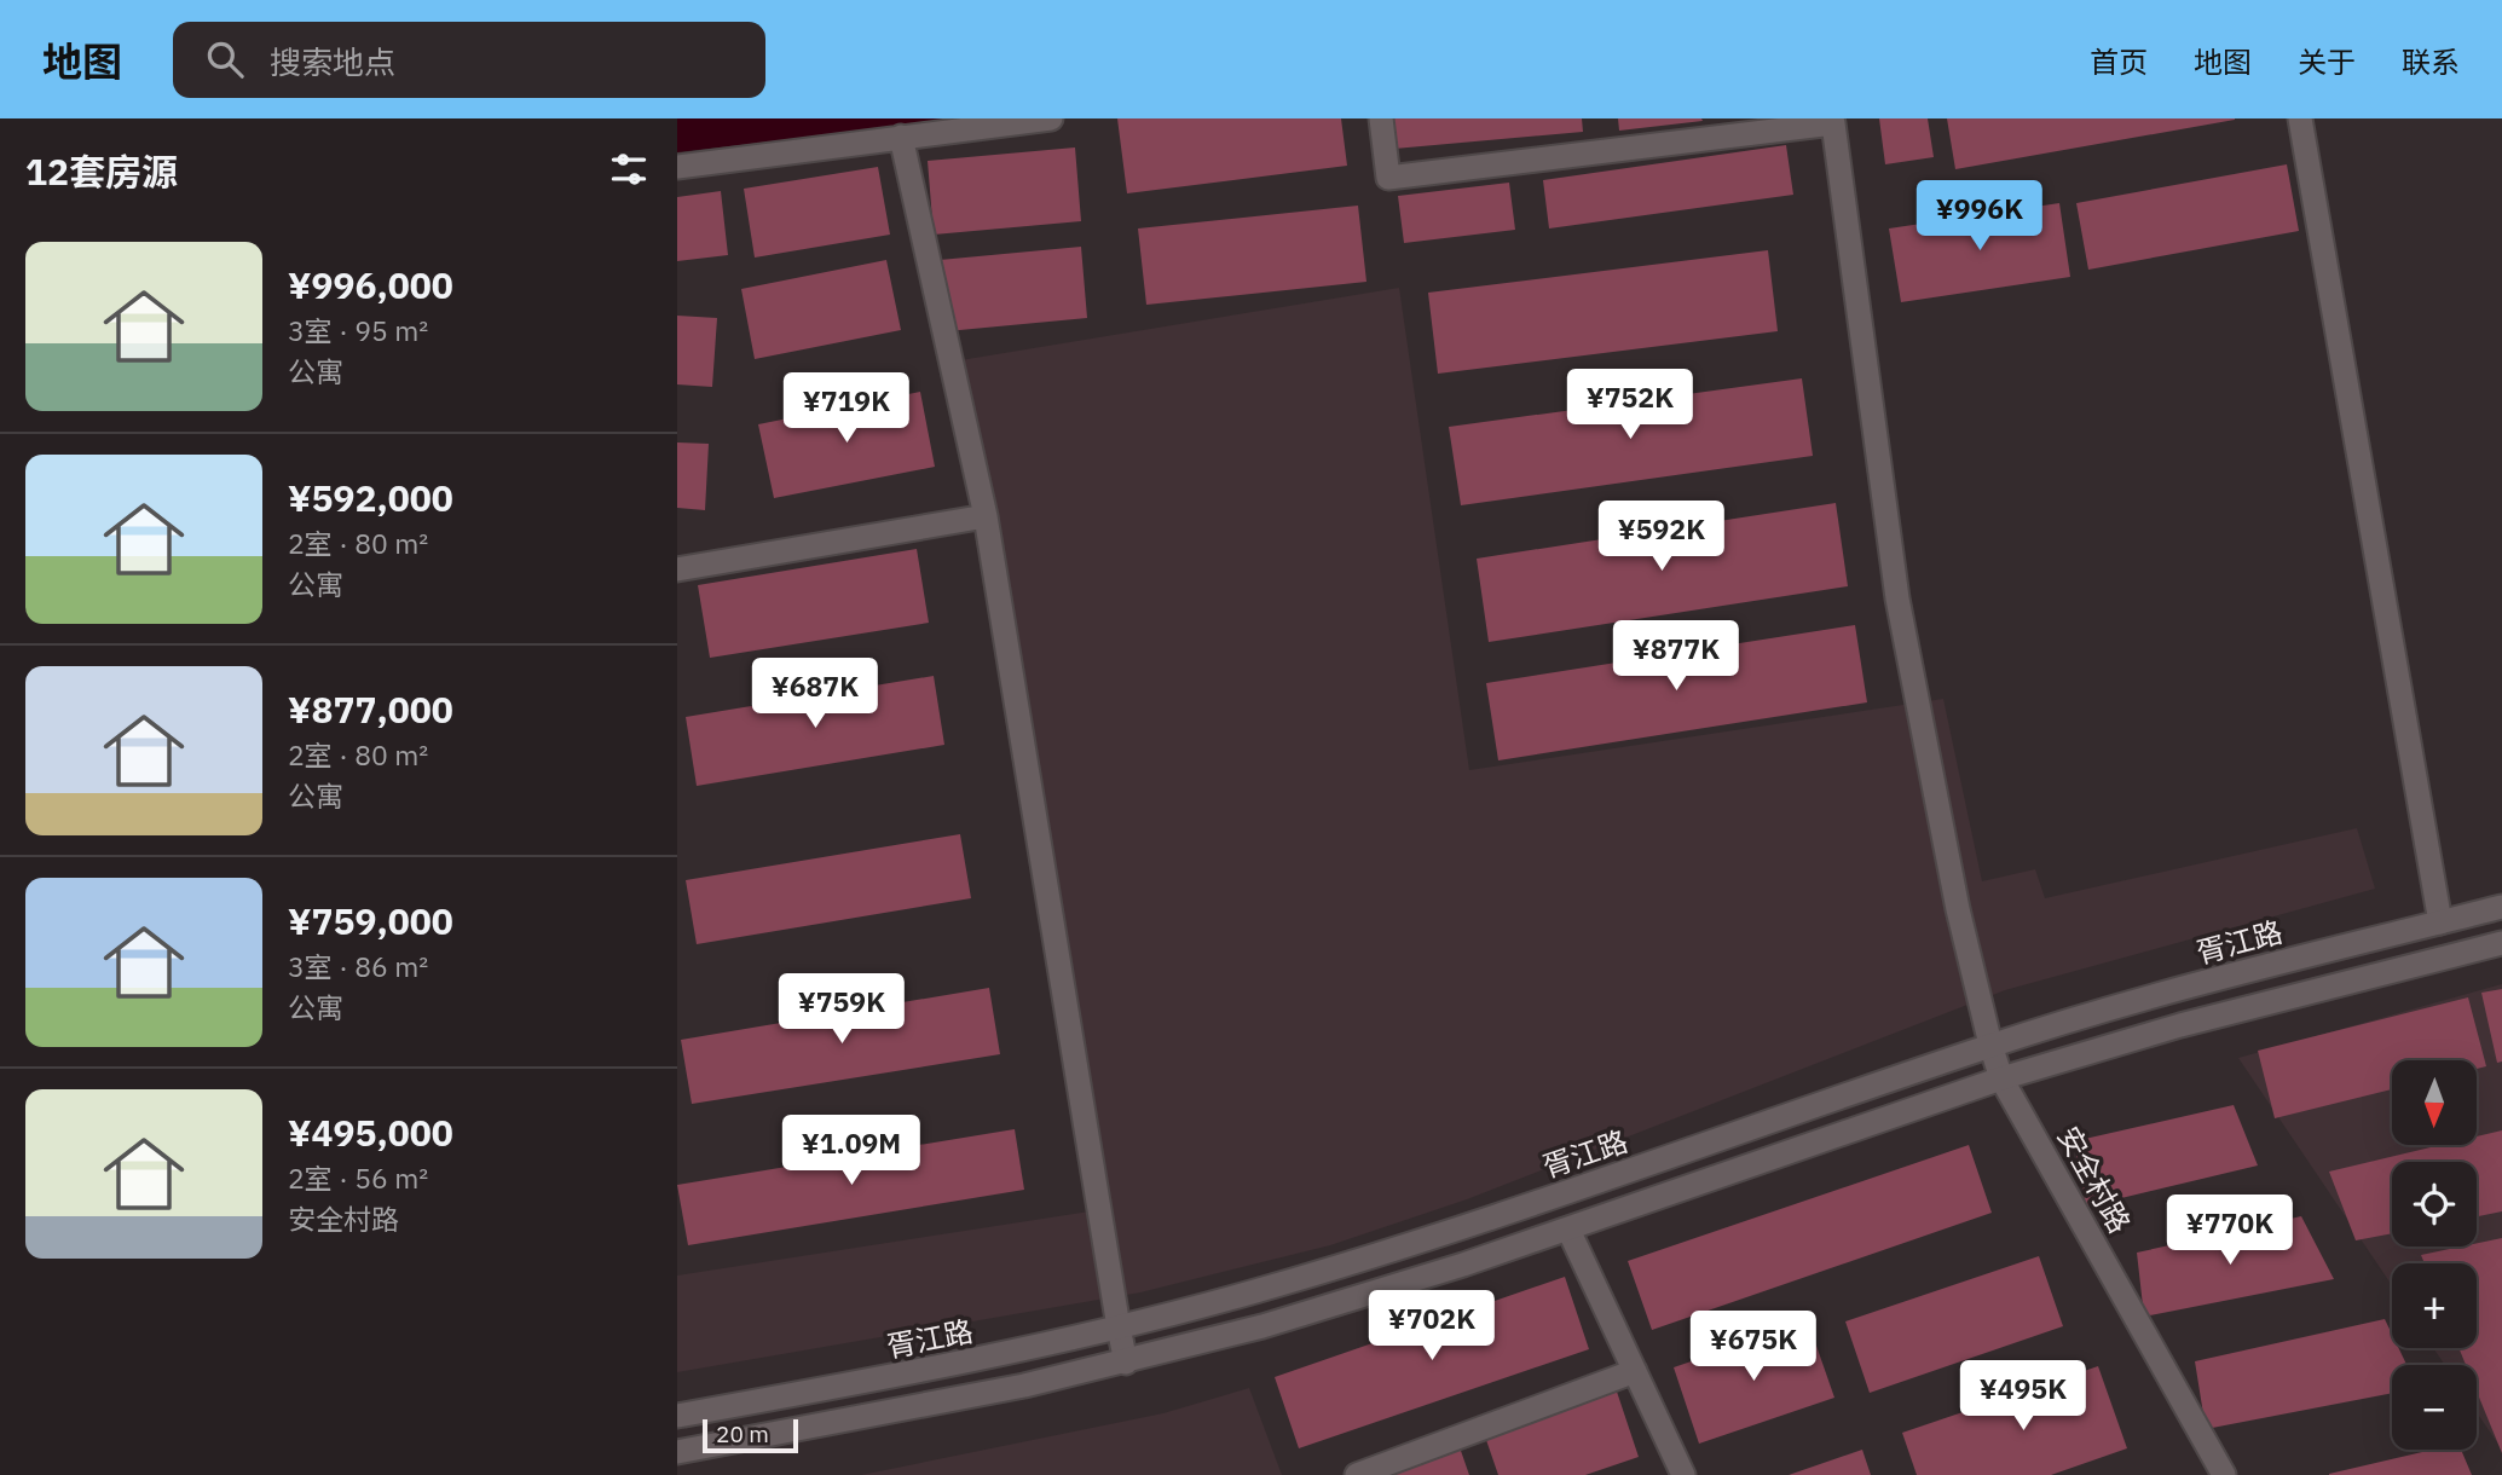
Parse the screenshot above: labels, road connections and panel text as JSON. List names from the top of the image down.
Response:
{
  "streets": {
    "street": ["胥江路", "安全村路"]
  },
  "crossings": [
    ["胥江路", "安全村路"]
  ],
  "scale_bar": "20 m",
  "north": "bottom",
  "page": {
    "header": "地图",
    "search": "搜索地点",
    "nav": [
      "首页",
      "地图",
      "关于",
      "联系"
    ],
    "heading": "12套房源",
    "price": [
      "¥996K",
      "¥752K",
      "¥719K",
      "¥592K",
      "¥877K",
      "¥687K",
      "¥759K",
      "¥1.09M",
      "¥770K",
      "¥702K",
      "¥675K",
      "¥495K"
    ],
    "list": [
      {
        "name": "¥996,000",
        "note": "3室 · 95 m² · 公寓"
      },
      {
        "name": "¥592,000",
        "note": "2室 · 80 m² · 公寓"
      },
      {
        "name": "¥877,000",
        "note": "2室 · 80 m² · 公寓"
      },
      {
        "name": "¥759,000",
        "note": "3室 · 86 m² · 公寓"
      },
      {
        "name": "¥495,000",
        "note": "2室 · 56 m² · 安全村路"
      }
    ],
    "map_buttons": ["+", "−"],
    "scale": "20 m"
  }
}
